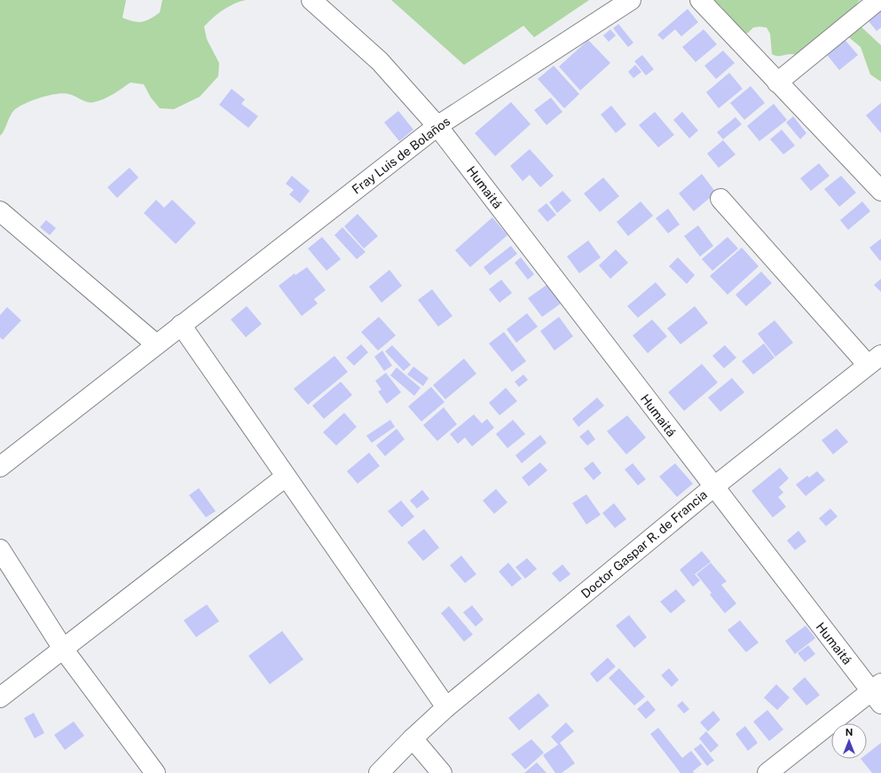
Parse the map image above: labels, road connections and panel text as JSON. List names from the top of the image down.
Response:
{
  "streets": {
    "street": ["Fray Luis de Bolaños", "Humaitá", "Doctor Gaspar R. de Francia"]
  },
  "crossings": [
    ["Fray Luis de Bolaños", "Humaitá"],
    ["Humaitá", "Doctor Gaspar R. de Francia"]
  ],
  "north": "top"
}
